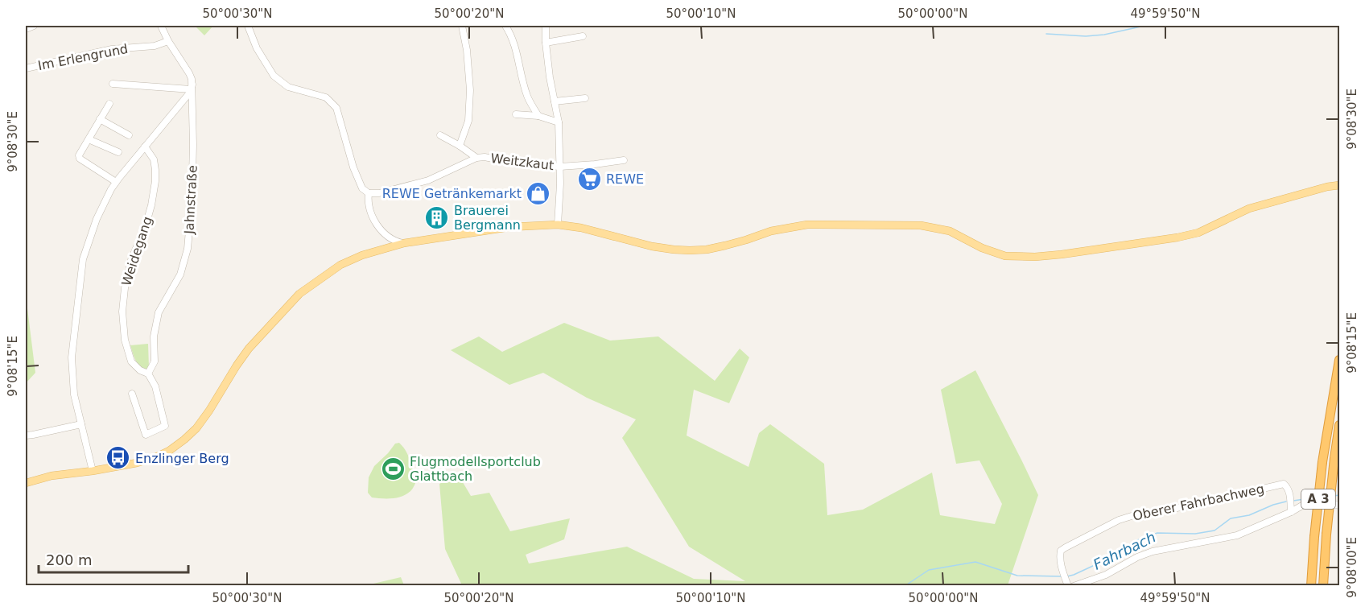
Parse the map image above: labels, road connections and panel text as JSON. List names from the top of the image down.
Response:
{
  "streets": {
    "highway": ["A 3"],
    "street": [
      "Im Erlengrund",
      "Weitzkaut",
      "Jahnstraße",
      "Weidegang",
      "Oberer Fahrbachweg"
    ]
  },
  "crossings": [
    ["Im Erlengrund", "Jahnstraße"],
    ["Jahnstraße", "Weidegang"]
  ],
  "water": ["Fahrbach"],
  "places": {
    "supermarket": ["REWE"],
    "shop": ["REWE Getränkemarkt"],
    "building": ["Brauerei Bergmann"],
    "bus stop": ["Enzlinger Berg"],
    "sports": ["Flugmodellsportclub Glattbach"]
  },
  "scale_bar": "200 m",
  "coordinates": [
    "50°00'30\"N",
    "50°00'20\"N",
    "50°00'10\"N",
    "50°00'00\"N",
    "49°59'50\"N",
    "9°08'30\"E",
    "9°08'15\"E",
    "9°08'00\"E"
  ]
}
